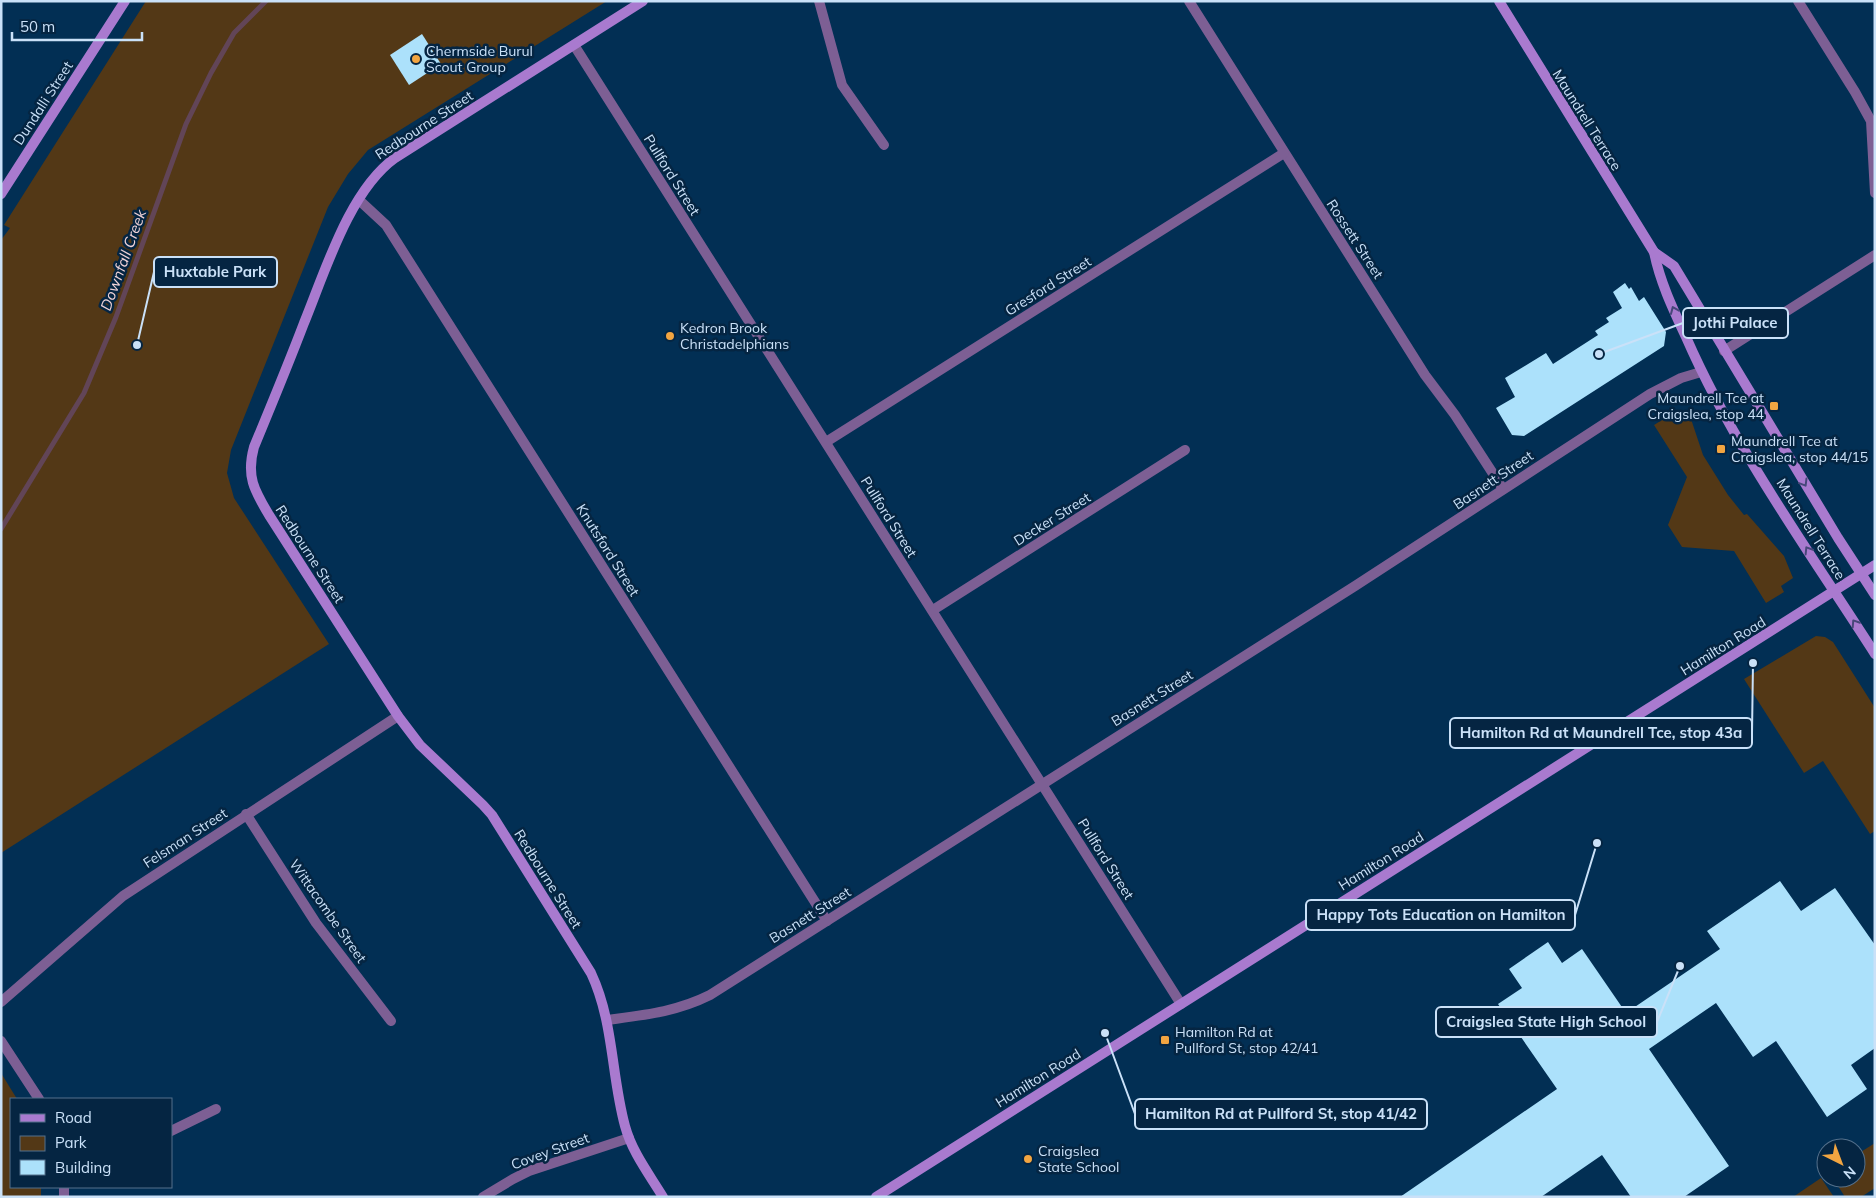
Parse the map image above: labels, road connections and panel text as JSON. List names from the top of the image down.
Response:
{
  "streets": {
    "main road": [
      "Dundalli Street",
      "Maundrell Terrace",
      "Redbourne Street",
      "Hamilton Road"
    ],
    "street": [
      "Pullford Street",
      "Rossett Street",
      "Gresford Street",
      "Basnett Street",
      "Decker Street",
      "Knutsford Street",
      "Felsman Street",
      "Wittacombe Street",
      "Covey Street"
    ]
  },
  "crossings": [
    ["Maundrell Terrace", "Basnett Street"],
    ["Maundrell Terrace", "Hamilton Road"],
    ["Redbourne Street", "Pullford Street"],
    ["Redbourne Street", "Basnett Street"],
    ["Redbourne Street", "Knutsford Street"],
    ["Redbourne Street", "Felsman Street"],
    ["Redbourne Street", "Covey Street"],
    ["Pullford Street", "Gresford Street"],
    ["Pullford Street", "Basnett Street"],
    ["Pullford Street", "Decker Street"],
    ["Pullford Street", "Hamilton Road"],
    ["Rossett Street", "Gresford Street"],
    ["Rossett Street", "Basnett Street"],
    ["Basnett Street", "Knutsford Street"],
    ["Felsman Street", "Wittacombe Street"]
  ],
  "water": ["Downfall Creek"],
  "places": {
    "other": [
      "Chermside Burul Scout Group",
      "Kedron Brook Christadelphians",
      "Huxtable Park",
      "Jothi Palace",
      "Hamilton Rd at Maundrell Tce, stop 43a",
      "Happy Tots Education on Hamilton",
      "Craigslea State High School",
      "Hamilton Rd at Pullford St, stop 41/42",
      "Craigslea State School"
    ],
    "transit": ["Maundrell Tce at Craigslea, stop 44", "Maundrell Tce at Craigslea, stop 44/15", "Hamilton Rd at Pullford St, stop 42/41"]
  },
  "legend": ["Road", "Park", "Building"],
  "scale_bar": "50 m",
  "north": "bottom right"
}
